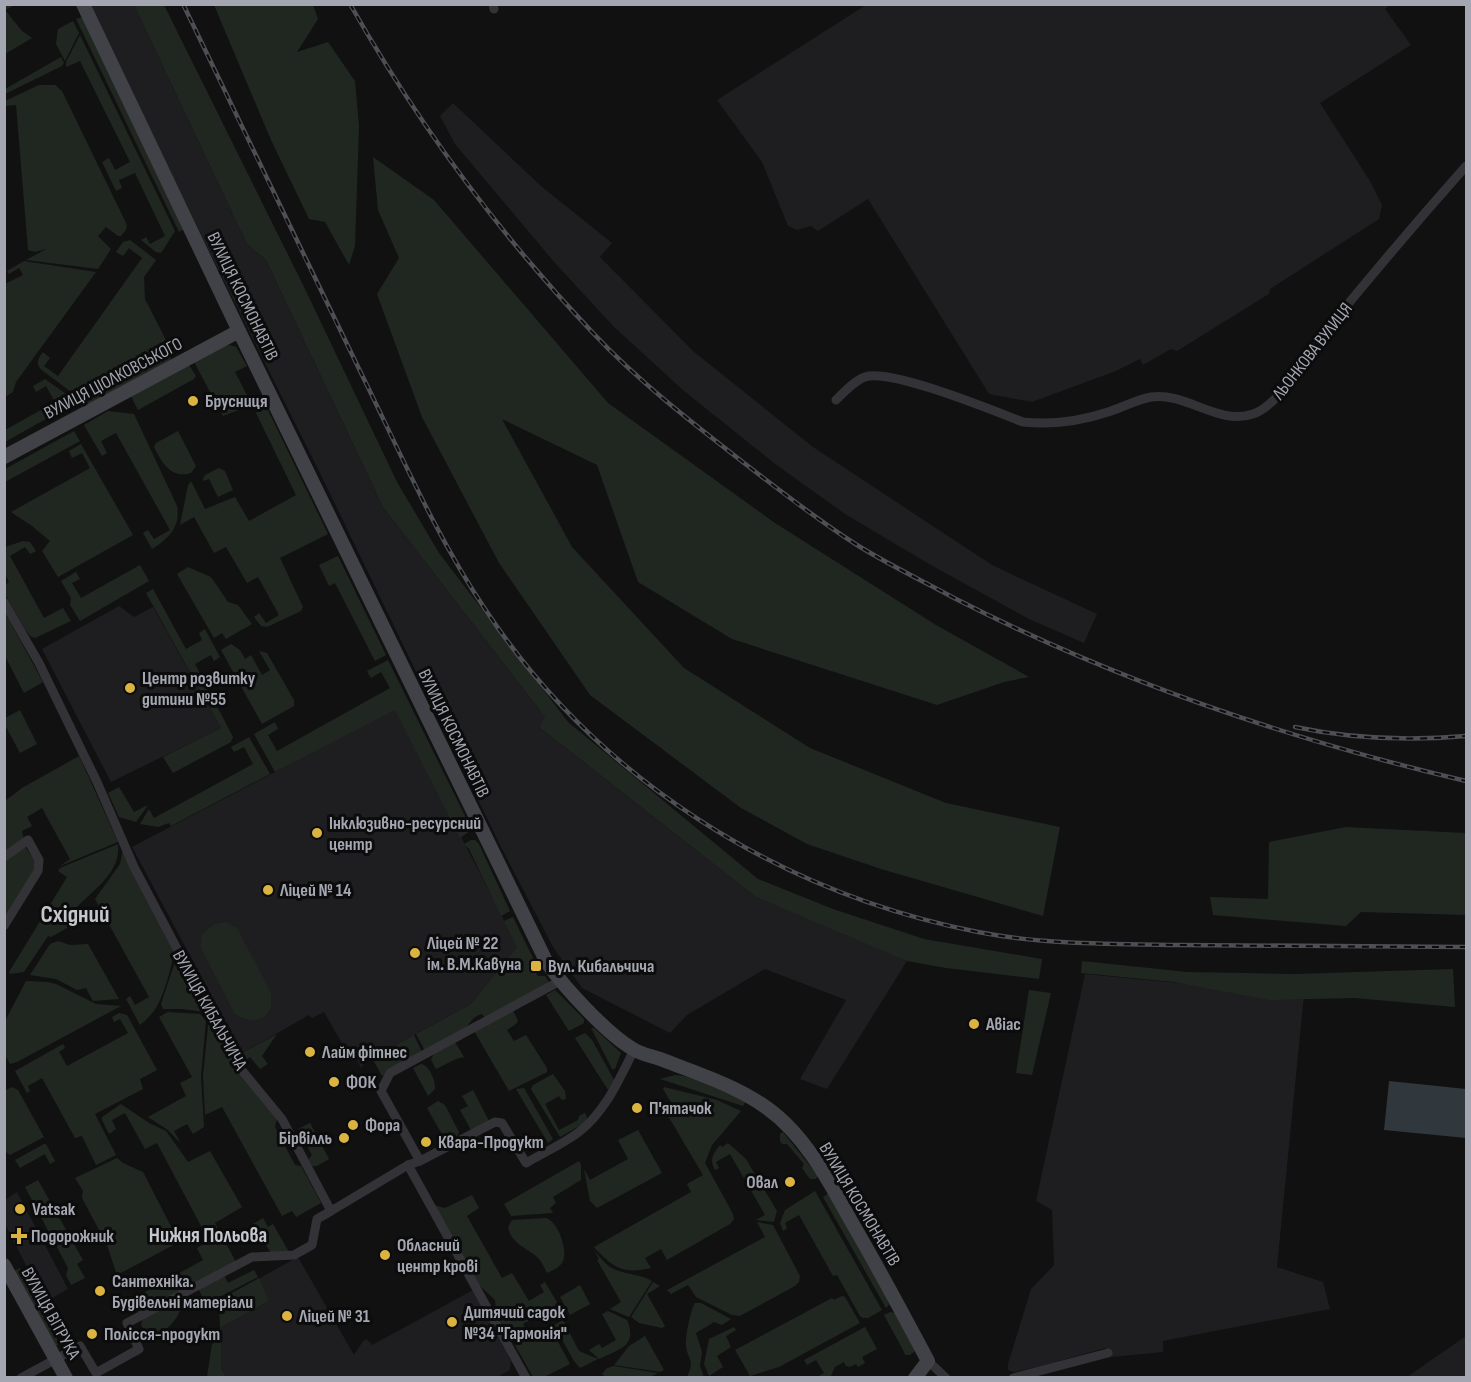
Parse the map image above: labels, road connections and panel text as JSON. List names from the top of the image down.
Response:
{
  "streets": {
    "street": [
      "ВУЛИЦЯ КОСМОНАВТІВ",
      "ЛЬОНКОВА ВУЛИЦЯ",
      "ВУЛИЦЯ ЦІОЛКОВСЬКОГО",
      "ВУЛИЦЯ КИБАЛЬЧИЧА",
      "ВУЛИЦЯ ВІТРУКА"
    ]
  },
  "crossings": [
    ["ВУЛИЦЯ КОСМОНАВТІВ", "ВУЛИЦЯ ЦІОЛКОВСЬКОГО"]
  ],
  "districts": ["Східний", "Нижня Польова"],
  "places": {
    "other": [
      "Брусниця",
      "Центр розвитку дитини №55",
      "Інклюзивно-ресурсний центр",
      "Ліцей № 14",
      "Ліцей № 22 ім. В.М.Кавуна",
      "Авіас",
      "Лайм фітнес",
      "ФОК",
      "П'ятачок",
      "Фора",
      "Бірвілль",
      "Квара-Продукт",
      "Овал",
      "Vatsak",
      "Обласний центр крові",
      "Сантехніка. Будівельні матеріали",
      "Ліцей № 31",
      "Дитячий садок №34 \"Гармонія\"",
      "Полісся-продукт"
    ],
    "transit": ["Вул. Кибальчича"],
    "health": ["Подорожник"]
  }
}
